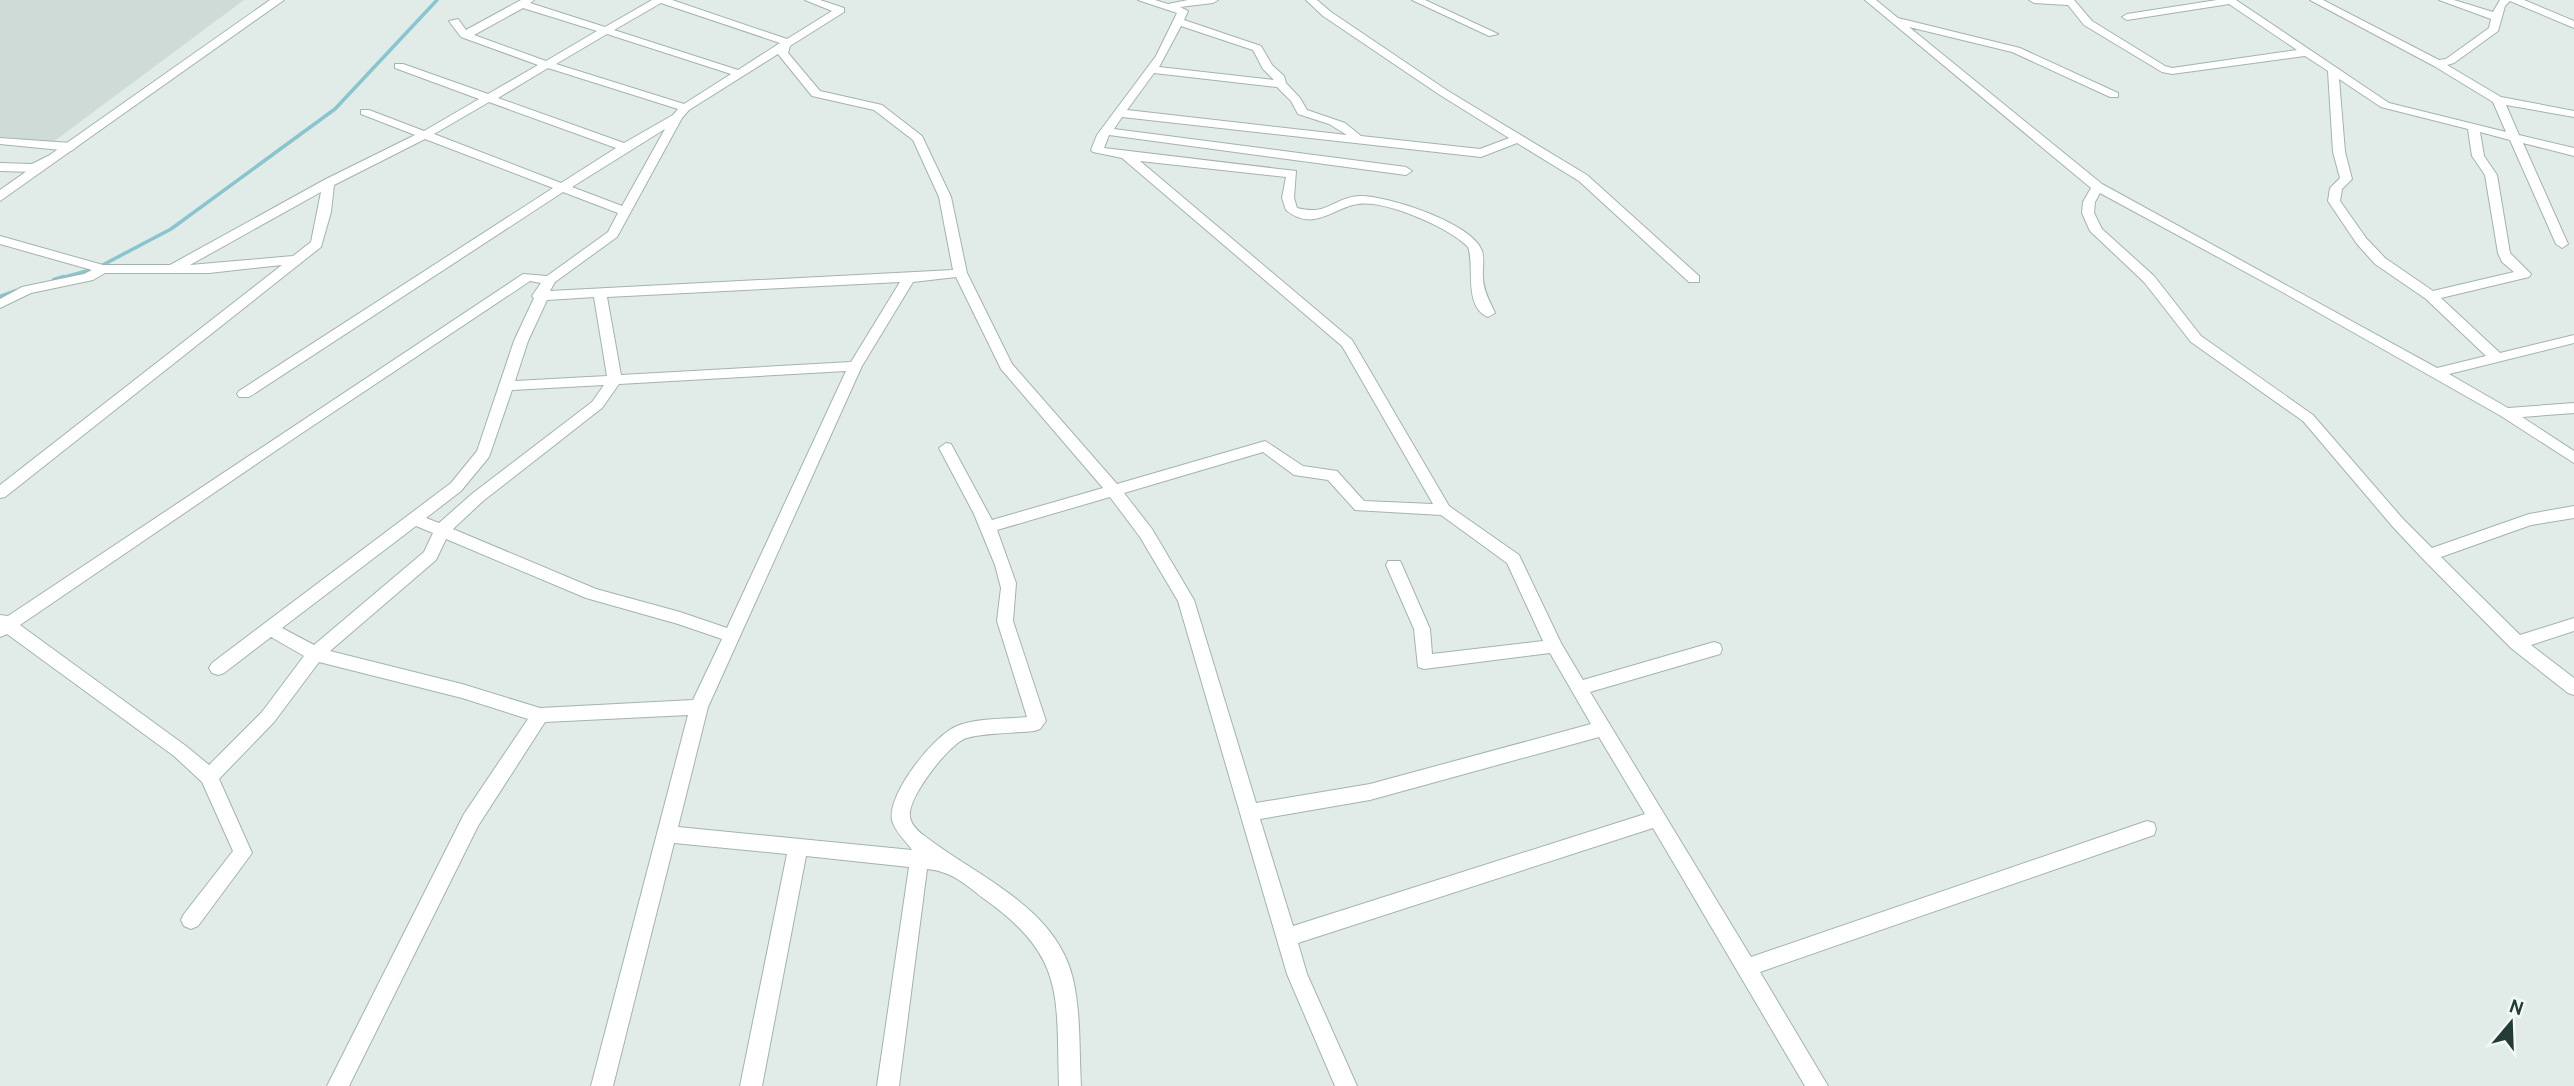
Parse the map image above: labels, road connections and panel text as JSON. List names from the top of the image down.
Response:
{
  "north": "top"
}
